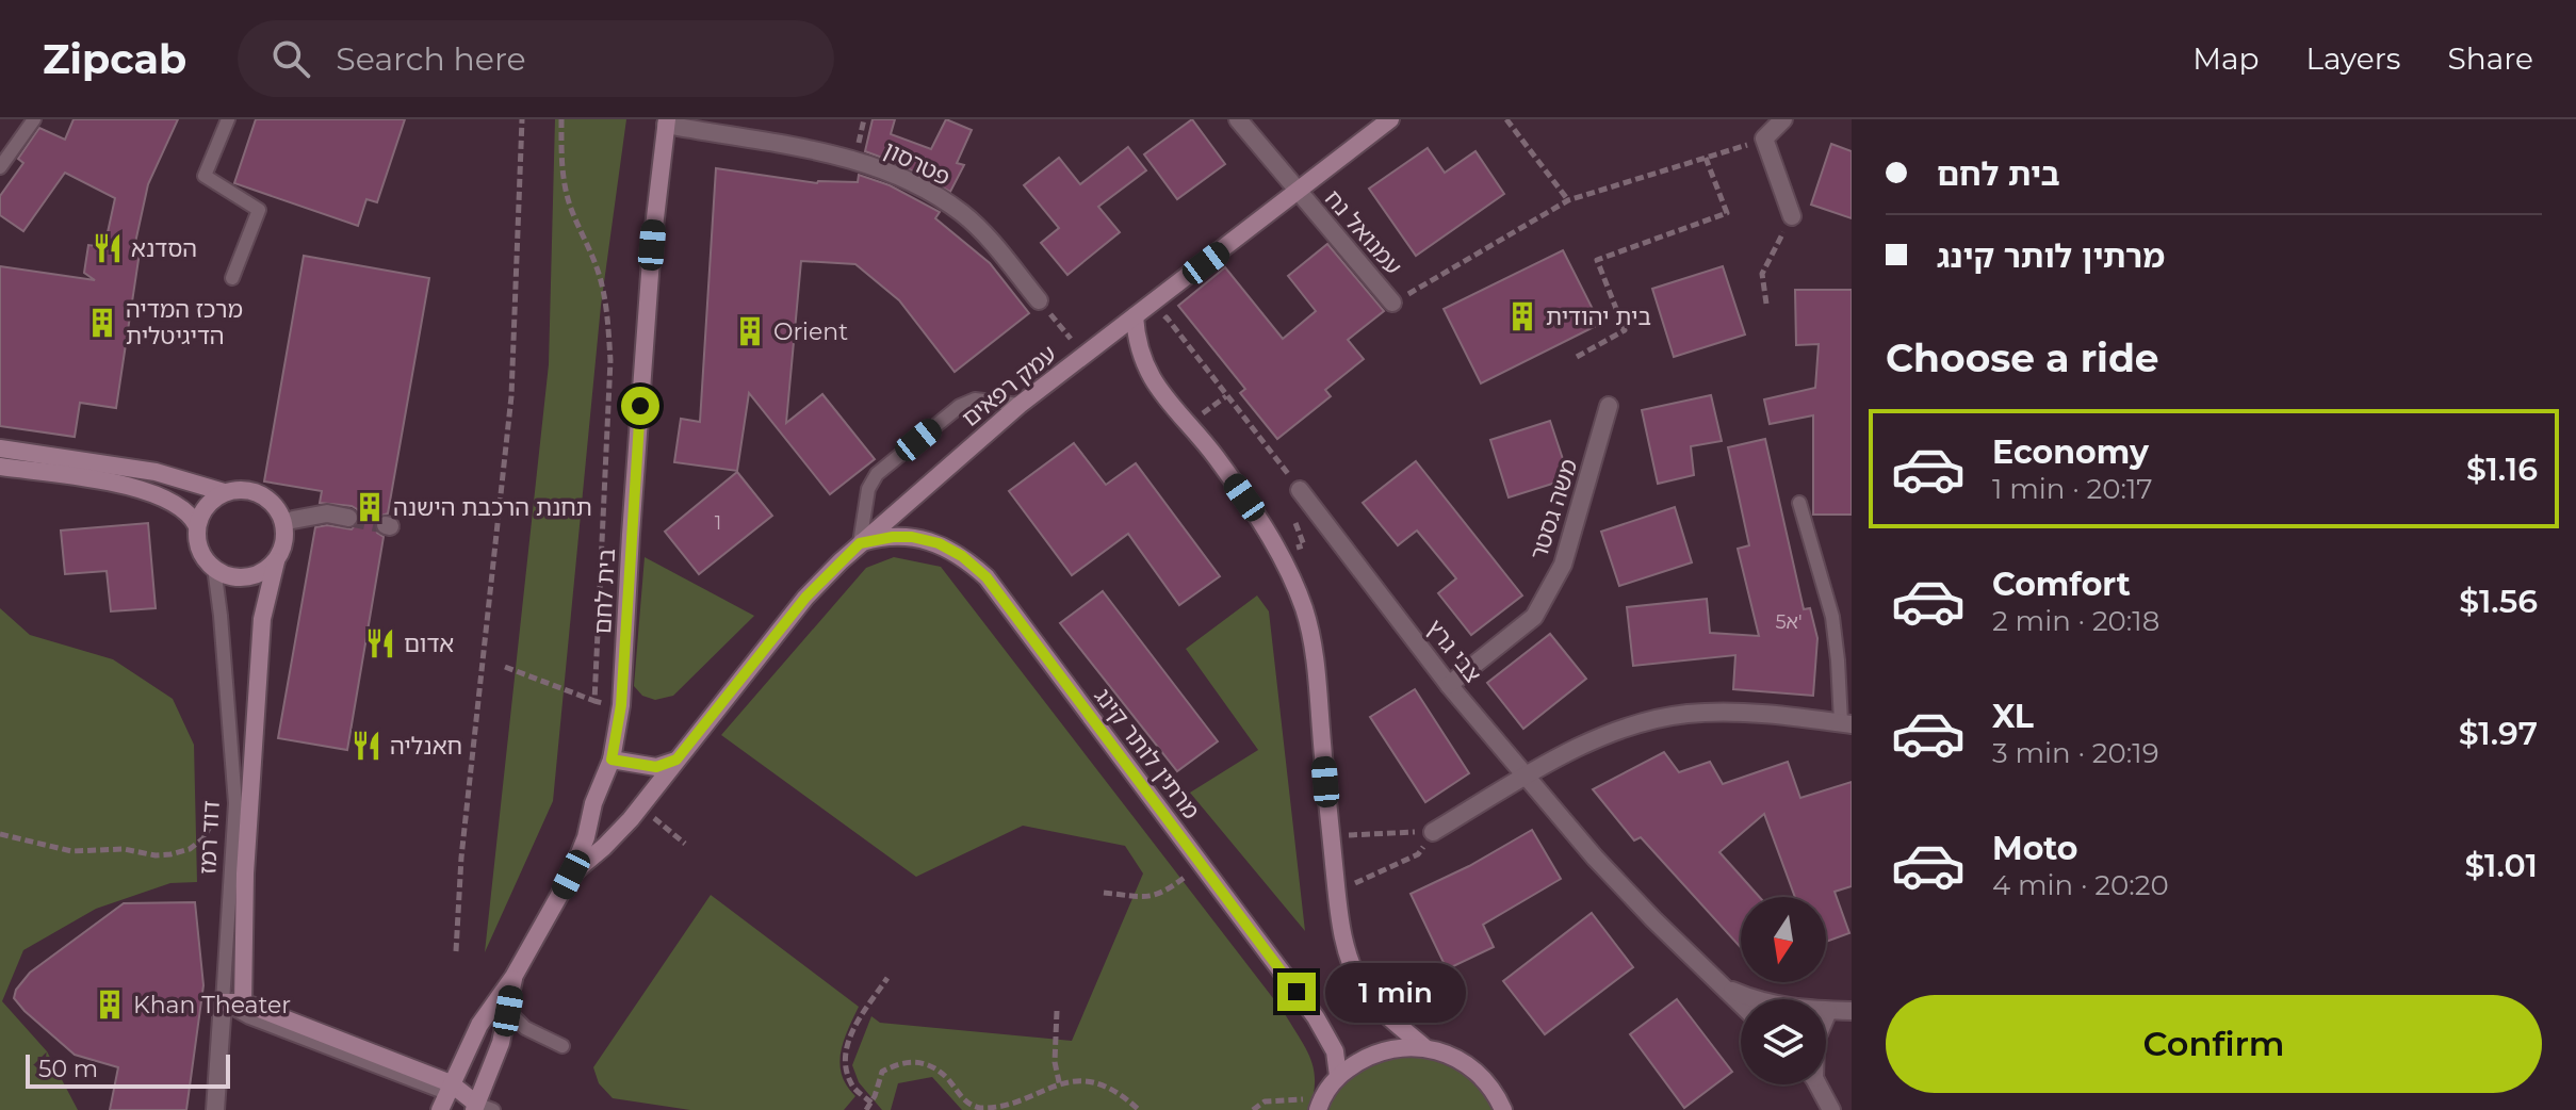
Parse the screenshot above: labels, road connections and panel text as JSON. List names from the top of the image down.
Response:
{
  "streets": {
    "street": [
      "פטרסון",
      "עמנואל נח",
      "עמק רפאים",
      "משה גסטר",
      "בית לחם",
      "צבי גרץ",
      "מרתין לותר קינג",
      "דוד רמז"
    ]
  },
  "crossings": [
    ["פטרסון", "בית לחם"],
    ["עמנואל נח", "עמק רפאים"],
    ["עמק רפאים", "בית לחם"],
    ["עמק רפאים", "מרתין לותר קינג"],
    ["משה גסטר", "צבי גרץ"]
  ],
  "places": {
    "restaurant": ["הסדנא", "אדום", "חאנליה"],
    "building": [
      "בית יהודית",
      "מרכז המדיה הדיגיטלית",
      "Orient",
      "תחנת הרכבת הישנה",
      "Khan Theater"
    ]
  },
  "house_numbers": ["1", "5א'"],
  "scale_bar": "50 m",
  "north": "bottom",
  "page": {
    "header": "Zipcab",
    "search": "Search here",
    "nav": ["Map", "Layers", "Share"],
    "banner": ["בית לחם", "מרתין לותר קינג"],
    "heading": "Choose a ride",
    "list": [
      {
        "name": "Economy",
        "note": "1 min · 20:17",
        "value": "$1.16"
      },
      {
        "name": "Comfort",
        "note": "2 min · 20:18",
        "value": "$1.56"
      },
      {
        "name": "XL",
        "note": "3 min · 20:19",
        "value": "$1.97"
      },
      {
        "name": "Moto",
        "note": "4 min · 20:20",
        "value": "$1.01"
      }
    ],
    "bubble": "1 min",
    "buttons": "Confirm",
    "scale": "50 m"
  }
}
